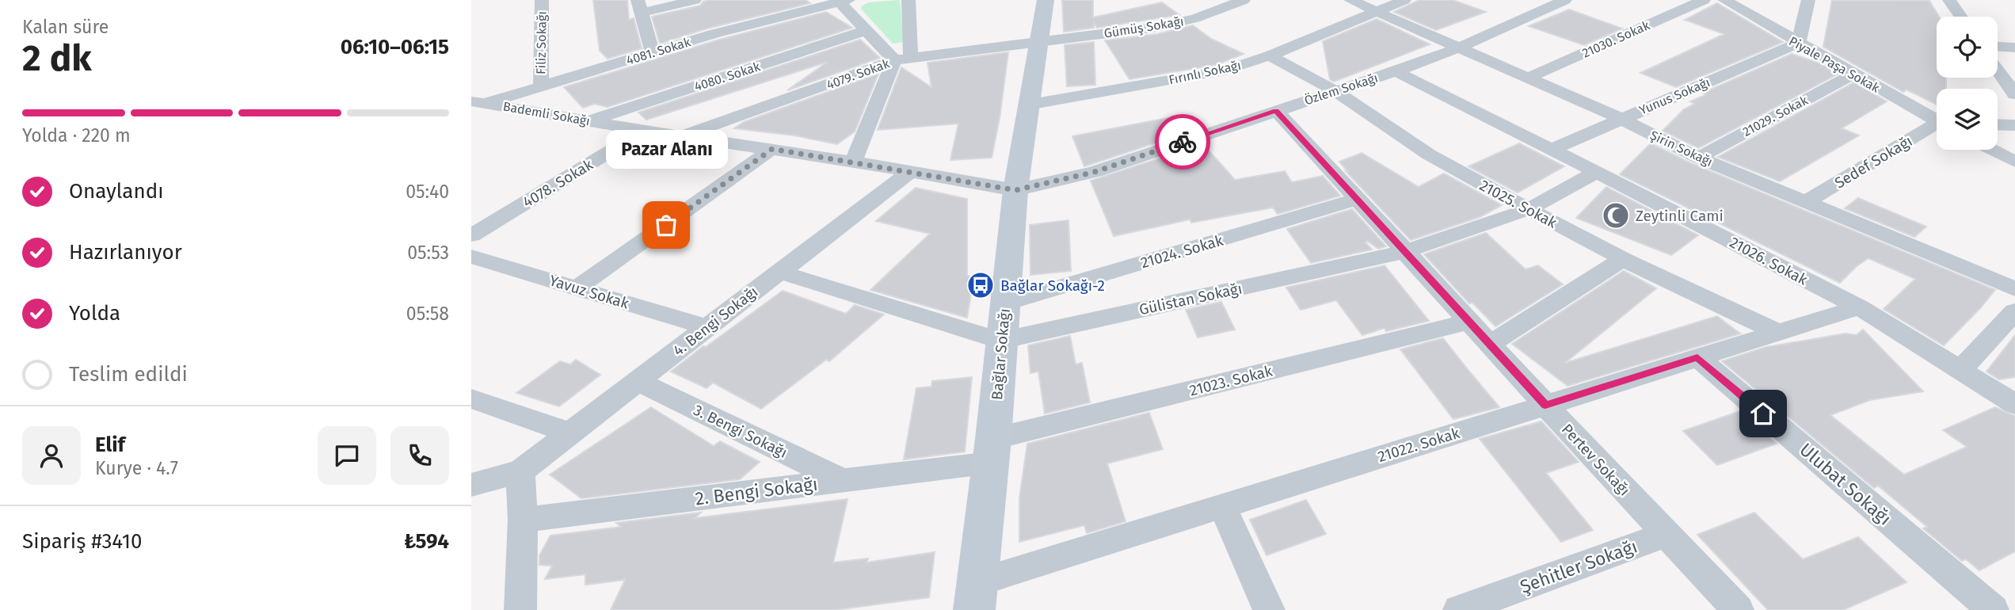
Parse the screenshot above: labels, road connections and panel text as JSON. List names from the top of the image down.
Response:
{
  "streets": {
    "main road": ["Bağlar Sokağı"],
    "street": [
      "Gümüş Sokağı",
      "21030. Sokak",
      "Filiz Sokağı",
      "4081. Sokak",
      "Piyale Paşa Sokak",
      "Fırınlı Sokağı",
      "4079. Sokak",
      "4080. Sokak",
      "Özlem Sokağı",
      "Yunus Sokağı",
      "Bademli Sokağı",
      "21029. Sokak",
      "Şirin Sokağı",
      "Sedef Sokağı",
      "4078. Sokak",
      "21025. Sokak",
      "21024. Sokak",
      "21026. Sokak",
      "Yavuz Sokak",
      "Gülistan Sokağı",
      "4. Bengi Sokağı",
      "21023. Sokak",
      "3. Bengi Sokağı",
      "21022. Sokak",
      "Pertev Sokağı",
      "Ulubat Sokağı",
      "2. Bengi Sokağı",
      "Şehitler Sokağı"
    ]
  },
  "crossings": [
    ["Gümüş Sokağı", "4079. Sokak"],
    ["Gümüş Sokağı", "Bağlar Sokağı"],
    ["21030. Sokak", "Şirin Sokağı"],
    ["Filiz Sokağı", "4081. Sokak"],
    ["4081. Sokak", "Bademli Sokağı"],
    ["Piyale Paşa Sokak", "Yunus Sokağı"],
    ["Piyale Paşa Sokak", "21029. Sokak"],
    ["Fırınlı Sokağı", "Şirin Sokağı"],
    ["Fırınlı Sokağı", "21025. Sokak"],
    ["Fırınlı Sokağı", "Bağlar Sokağı"],
    ["4079. Sokak", "Bademli Sokağı"],
    ["4079. Sokak", "Bağlar Sokağı"],
    ["4080. Sokak", "Bademli Sokağı"],
    ["Özlem Sokağı", "Bademli Sokağı"],
    ["Özlem Sokağı", "Şirin Sokağı"],
    ["Özlem Sokağı", "21025. Sokak"],
    ["Özlem Sokağı", "21026. Sokak"],
    ["Özlem Sokağı", "Bağlar Sokağı"],
    ["Özlem Sokağı", "Pertev Sokağı"],
    ["Yunus Sokağı", "Şirin Sokağı"],
    ["Yunus Sokağı", "21026. Sokak"],
    ["Bademli Sokağı", "4078. Sokak"],
    ["Bademli Sokağı", "4. Bengi Sokağı"],
    ["Bademli Sokağı", "Bağlar Sokağı"],
    ["21029. Sokak", "Şirin Sokağı"],
    ["Şirin Sokağı", "Sedef Sokağı"],
    ["21025. Sokak", "Gülistan Sokağı"],
    ["21025. Sokak", "21022. Sokak"],
    ["21024. Sokak", "Bağlar Sokağı"],
    ["21024. Sokak", "Pertev Sokağı"],
    ["21026. Sokak", "Gülistan Sokağı"],
    ["21026. Sokak", "21022. Sokak"],
    ["Yavuz Sokak", "4. Bengi Sokağı"],
    ["Gülistan Sokağı", "4. Bengi Sokağı"],
    ["Gülistan Sokağı", "Bağlar Sokağı"],
    ["Gülistan Sokağı", "Pertev Sokağı"],
    ["4. Bengi Sokağı", "3. Bengi Sokağı"],
    ["Bağlar Sokağı", "21023. Sokak"],
    ["Bağlar Sokağı", "21022. Sokak"],
    ["Bağlar Sokağı", "2. Bengi Sokağı"],
    ["21023. Sokak", "Pertev Sokağı"],
    ["21023. Sokak", "2. Bengi Sokağı"],
    ["3. Bengi Sokağı", "2. Bengi Sokağı"],
    ["21022. Sokak", "Pertev Sokağı"],
    ["21022. Sokak", "Ulubat Sokağı"],
    ["Pertev Sokağı", "Şehitler Sokağı"]
  ],
  "places": {
    "mosque": ["Zeytinli Cami"],
    "other": ["Pazar Alanı"],
    "bus stop": ["Bağlar Sokağı-2"]
  },
  "page": {
    "heading": ["2 dk", "Kalan süre", "06:10–06:15"],
    "panel": [
      "Elif",
      "Kurye · 4.7",
      "Sipariş #3410",
      "₺594"
    ],
    "bar": "Yolda · 220 m",
    "bubble": "Pazar Alanı",
    "list": [
      ["Onaylandı", "05:40"],
      ["Hazırlanıyor", "05:53"],
      ["Yolda", "05:58"],
      "Teslim edildi"
    ]
  }
}
